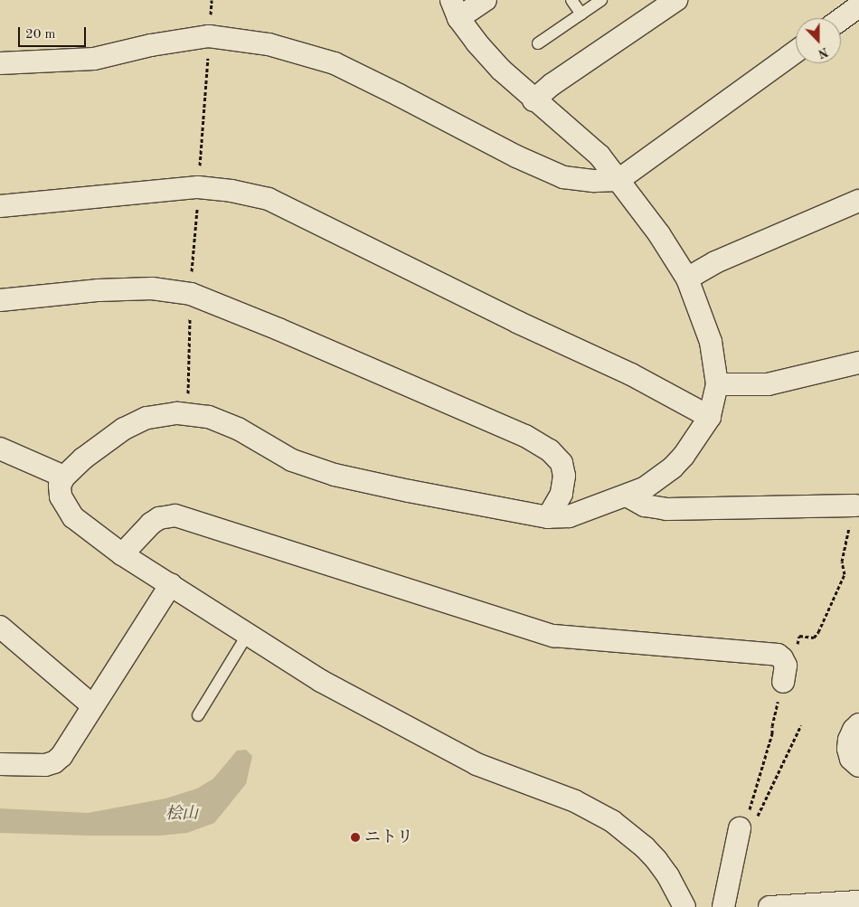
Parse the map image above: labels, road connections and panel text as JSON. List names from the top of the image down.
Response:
{
  "parks": ["桧山"],
  "places": ["ニトリ"],
  "scale_bar": "20 m",
  "north": "bottom"
}
